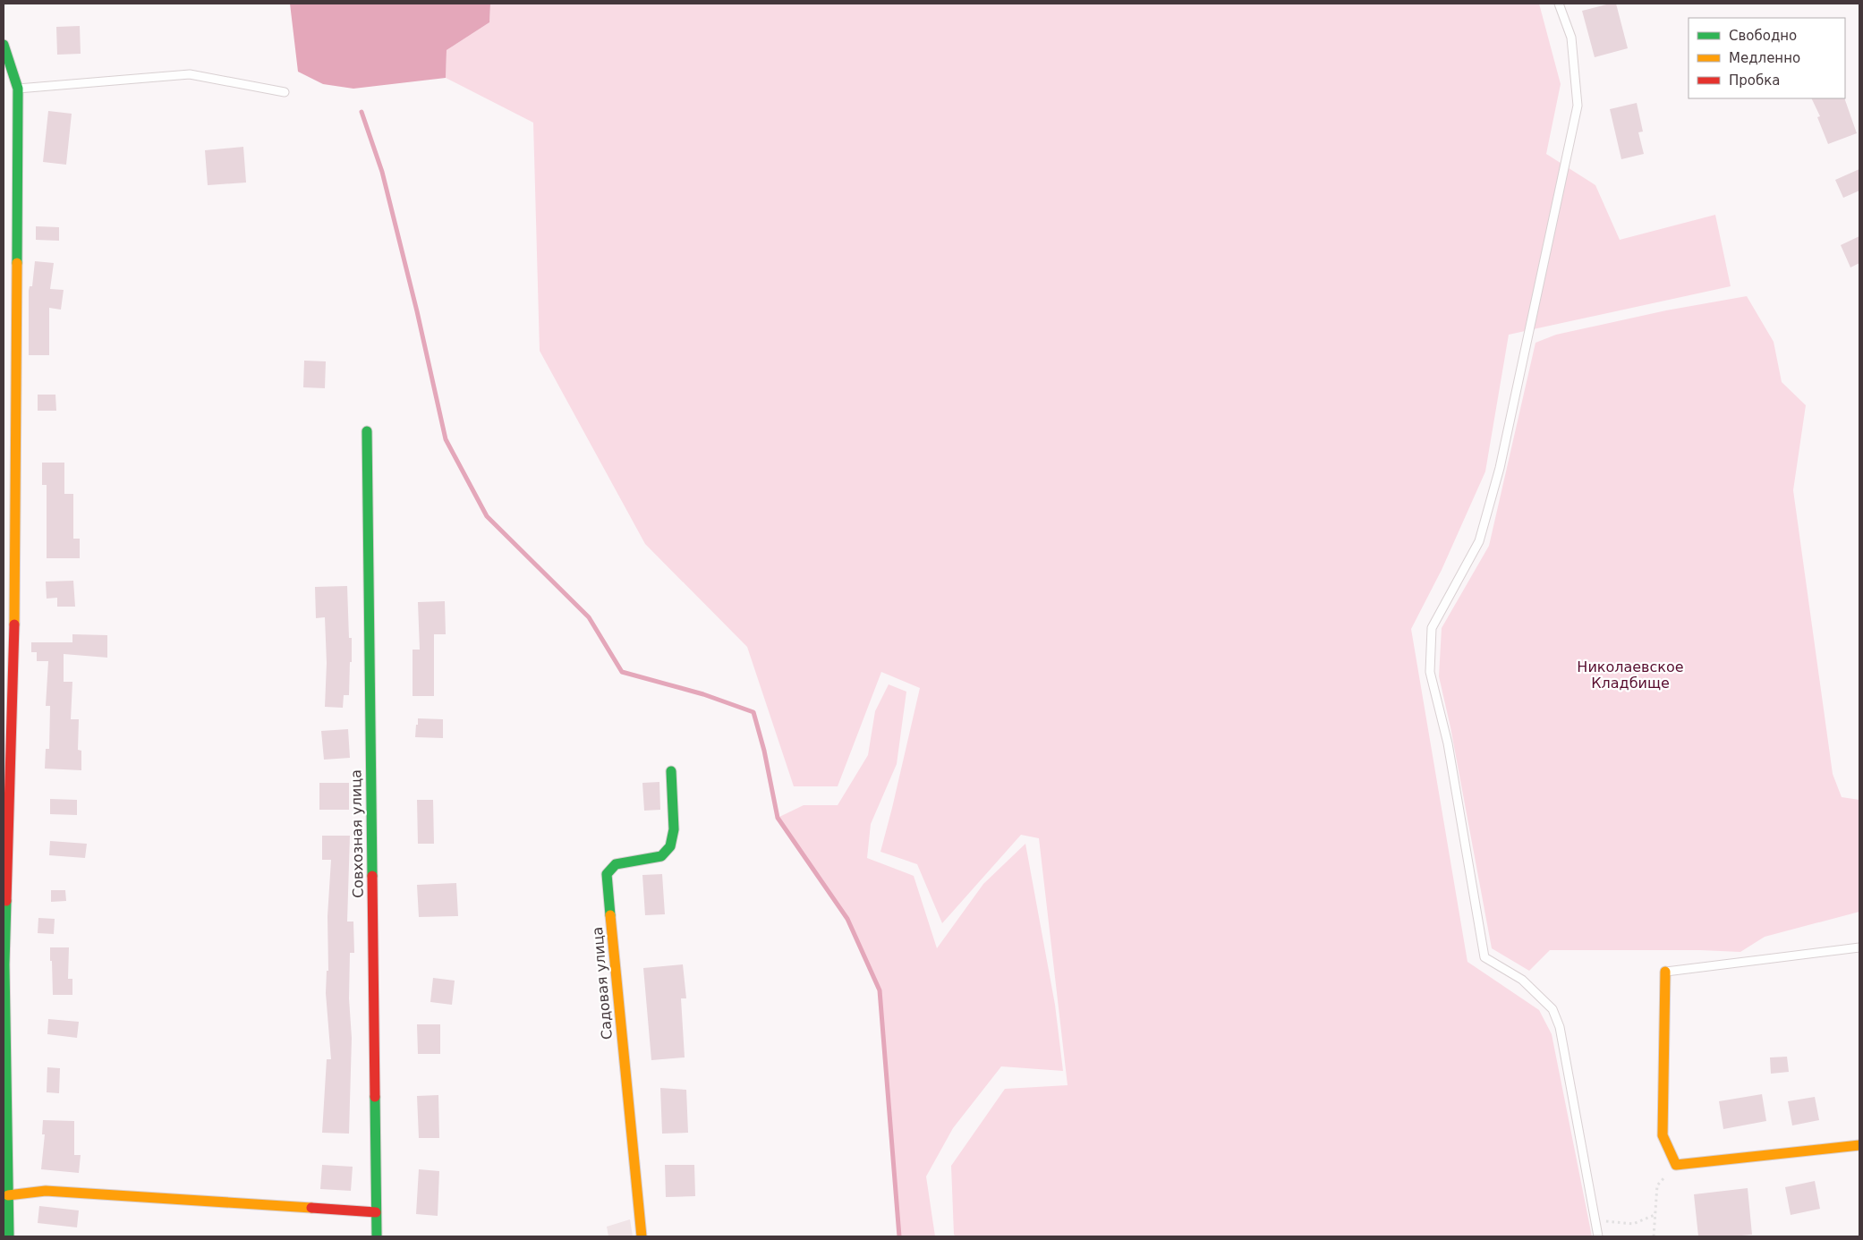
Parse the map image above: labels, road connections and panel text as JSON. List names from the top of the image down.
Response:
{
  "streets": {
    "street": ["Совхозная улица", "Садовая улица"]
  },
  "parks": ["Николаевское Кладбище"],
  "legend": ["Свободно", "Медленно", "Пробка"]
}
